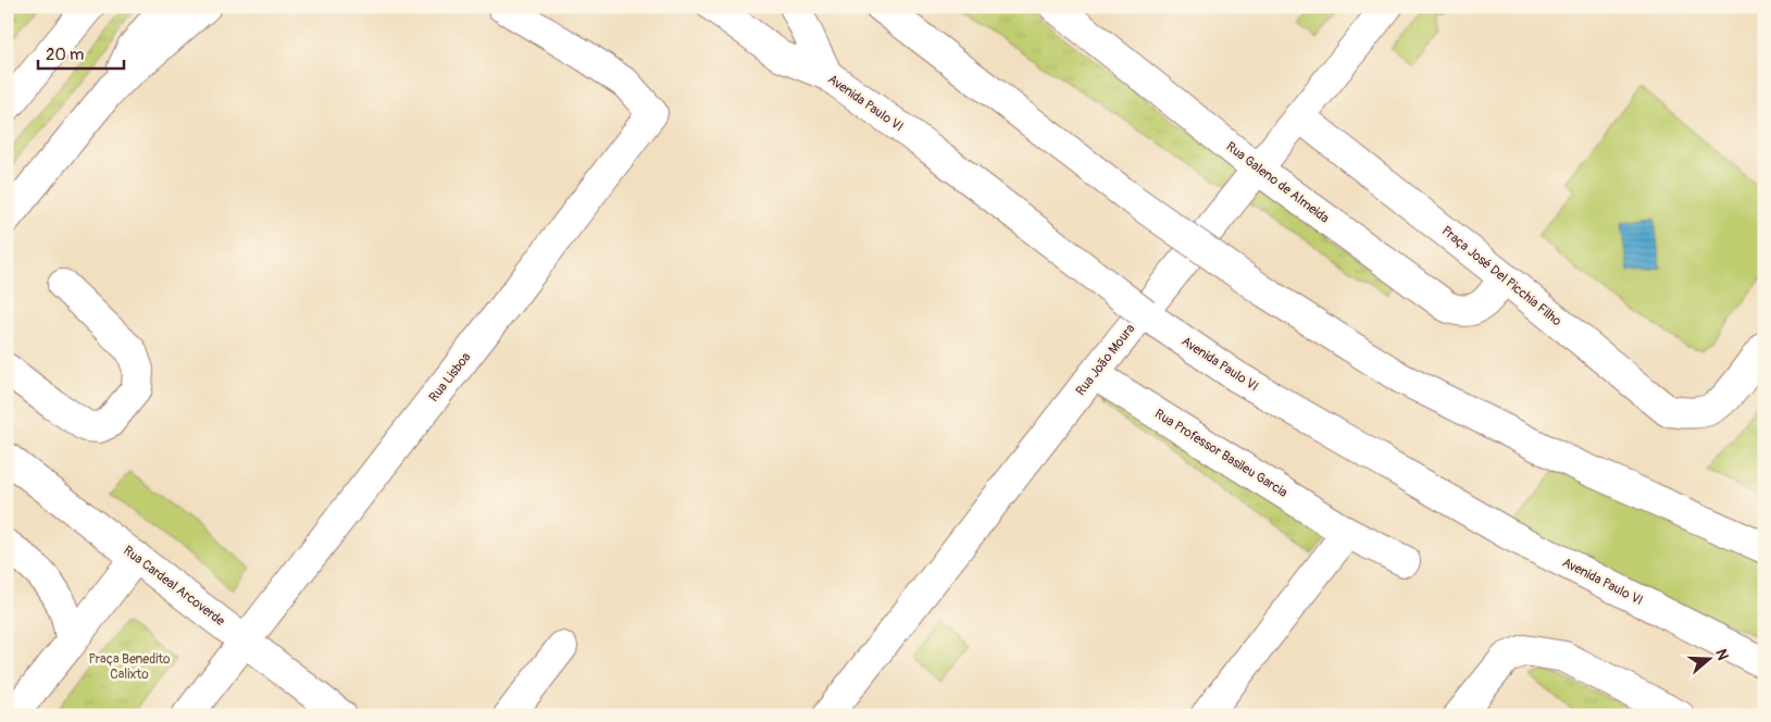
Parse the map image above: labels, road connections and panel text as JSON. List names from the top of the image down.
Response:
{
  "streets": {
    "street": [
      "Avenida Paulo VI",
      "Rua Galeno de Almeida",
      "Praça José Del Picchia Filho",
      "Rua João Moura",
      "Rua Lisboa",
      "Rua Professor Basileu Garcia",
      "Rua Cardeal Arcoverde"
    ]
  },
  "crossings": [
    ["Rua Galeno de Almeida", "Praça José Del Picchia Filho"],
    ["Rua Galeno de Almeida", "Rua João Moura"],
    ["Praça José Del Picchia Filho", "Rua João Moura"],
    ["Rua João Moura", "Rua Professor Basileu Garcia"],
    ["Rua Lisboa", "Rua Cardeal Arcoverde"]
  ],
  "parks": ["Praça Benedito Calixto"],
  "scale_bar": "20 m",
  "north": "right"
}
